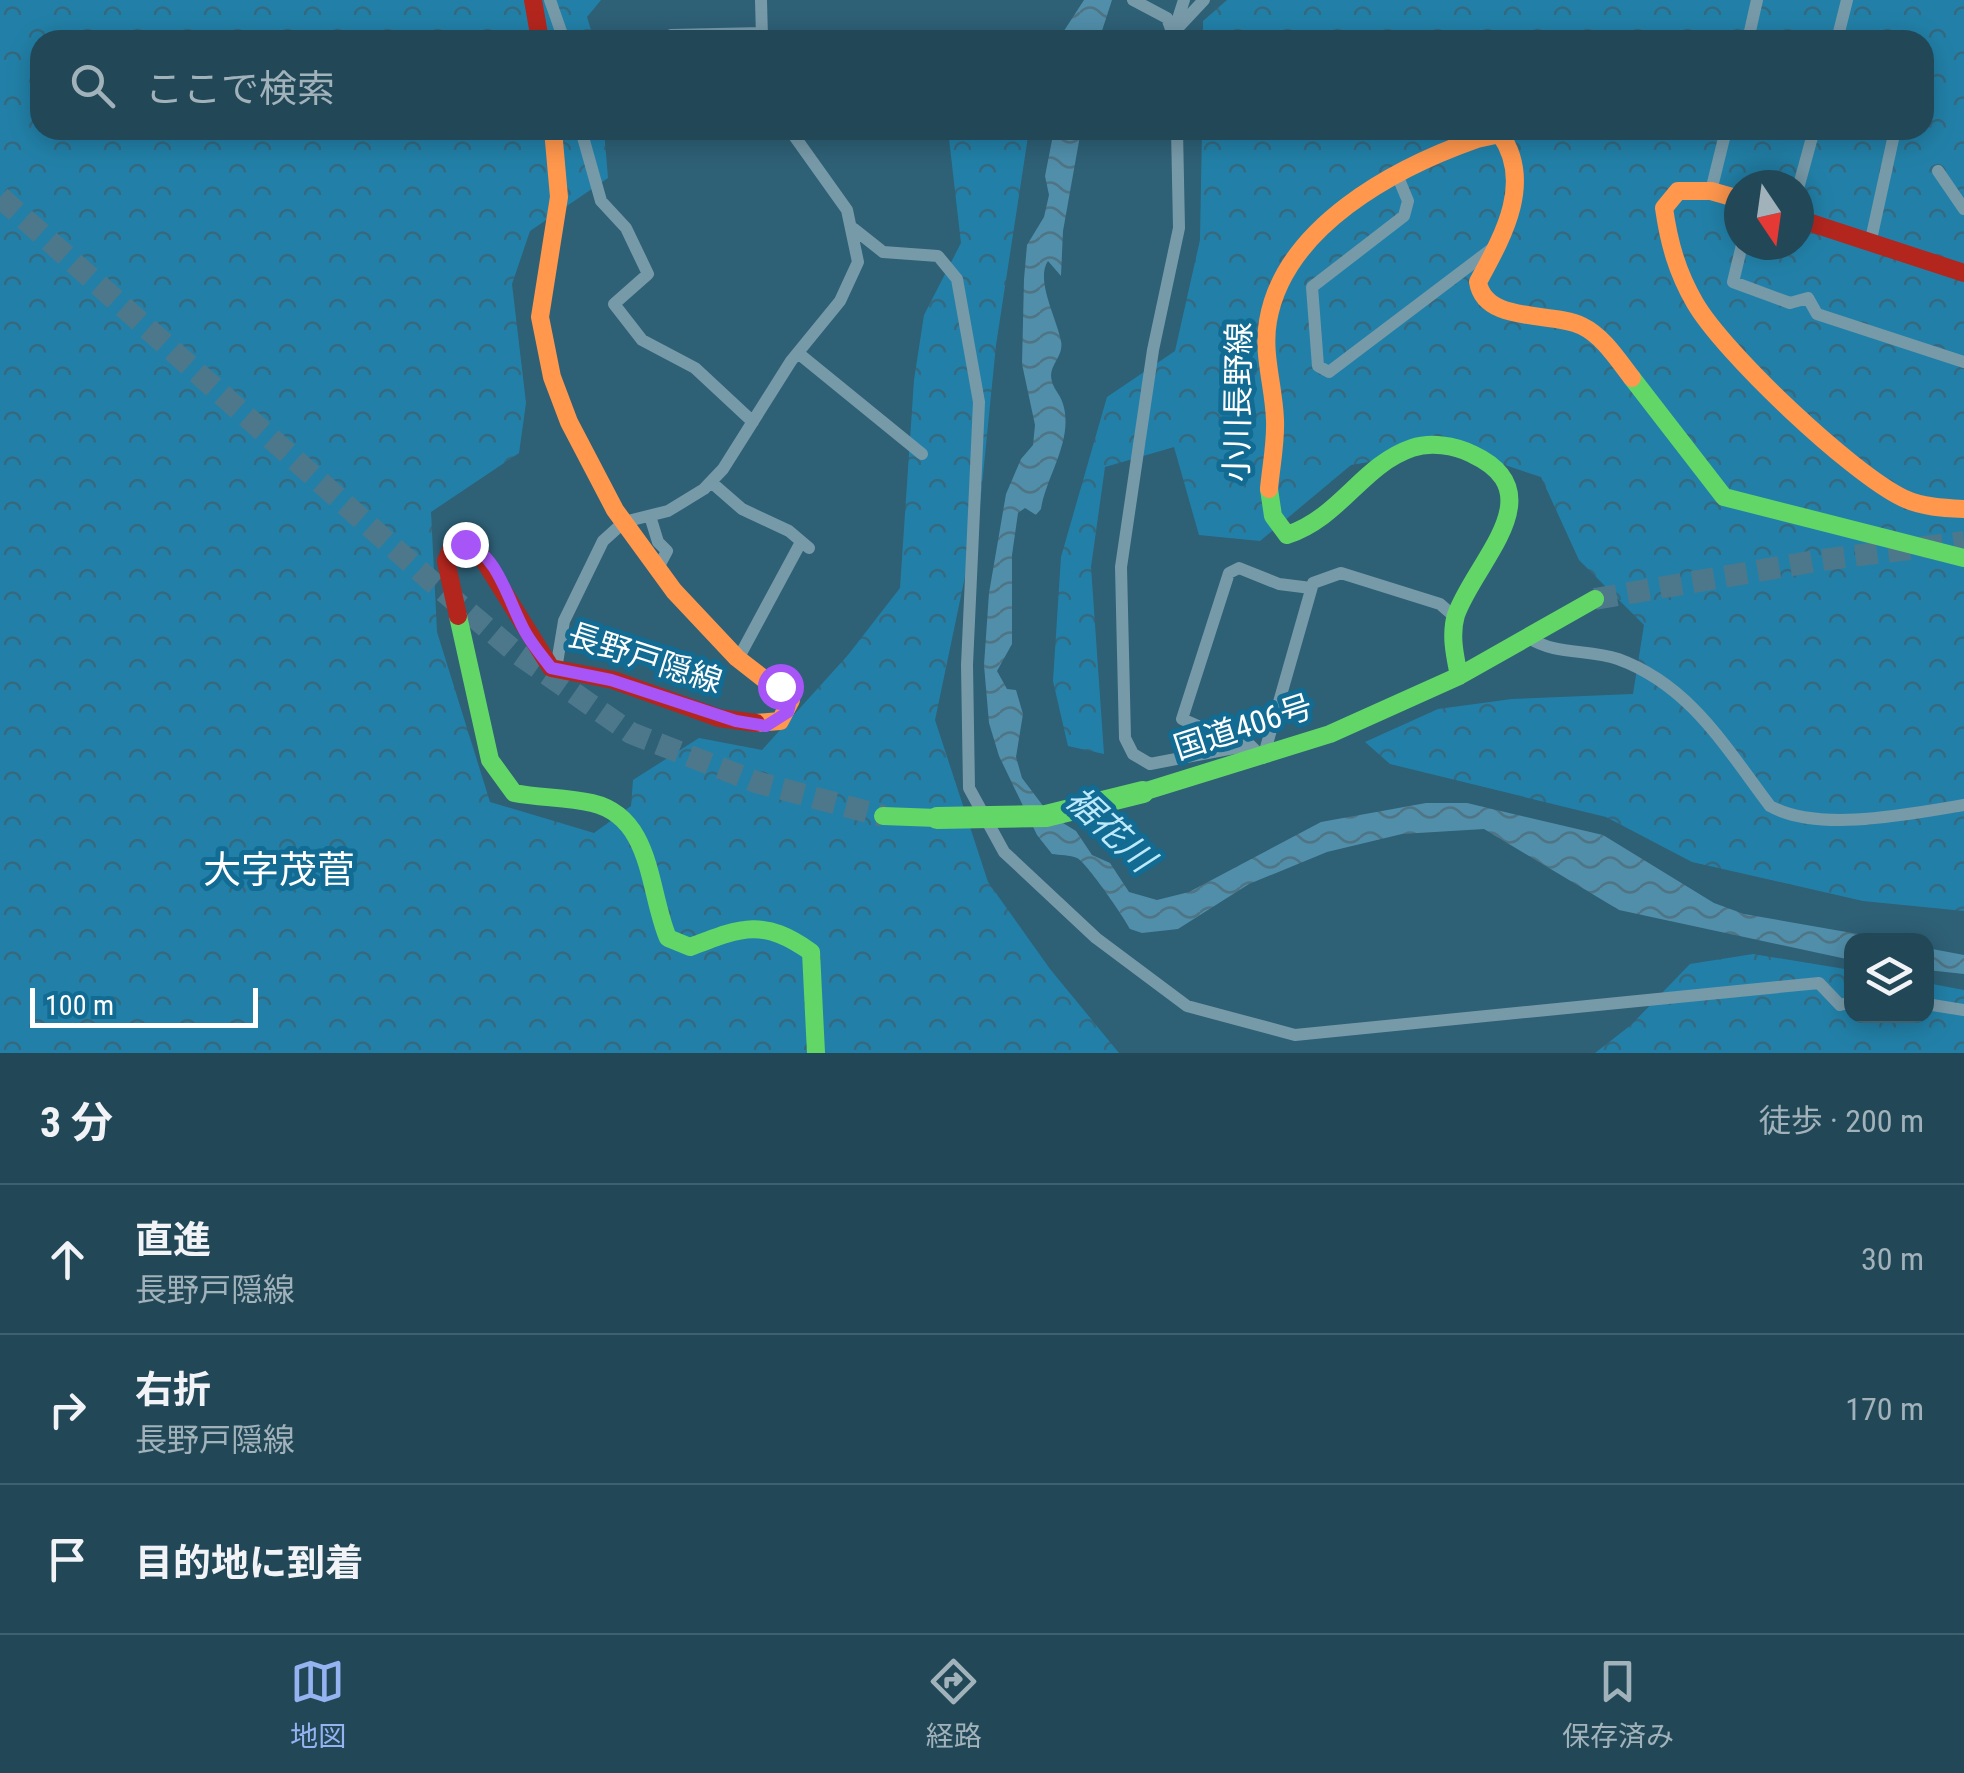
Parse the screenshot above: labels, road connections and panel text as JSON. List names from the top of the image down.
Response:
{
  "streets": {
    "main road": ["小川長野線", "長野戸隠線", "国道406号"]
  },
  "crossings": [
    ["小川長野線", "国道406号"]
  ],
  "districts": ["大字茂菅"],
  "water": ["裾花川"],
  "scale_bar": "100 m",
  "north": "bottom",
  "page": {
    "search": "ここで検索",
    "scale": "100 m",
    "heading": ["3 分", "徒歩 · 200 m"],
    "list": [
      ["直進", "長野戸隠線", "30 m"],
      ["右折", "長野戸隠線", "170 m"],
      "目的地に到着"
    ],
    "nav": ["地図", "経路", "保存済み"]
  }
}
